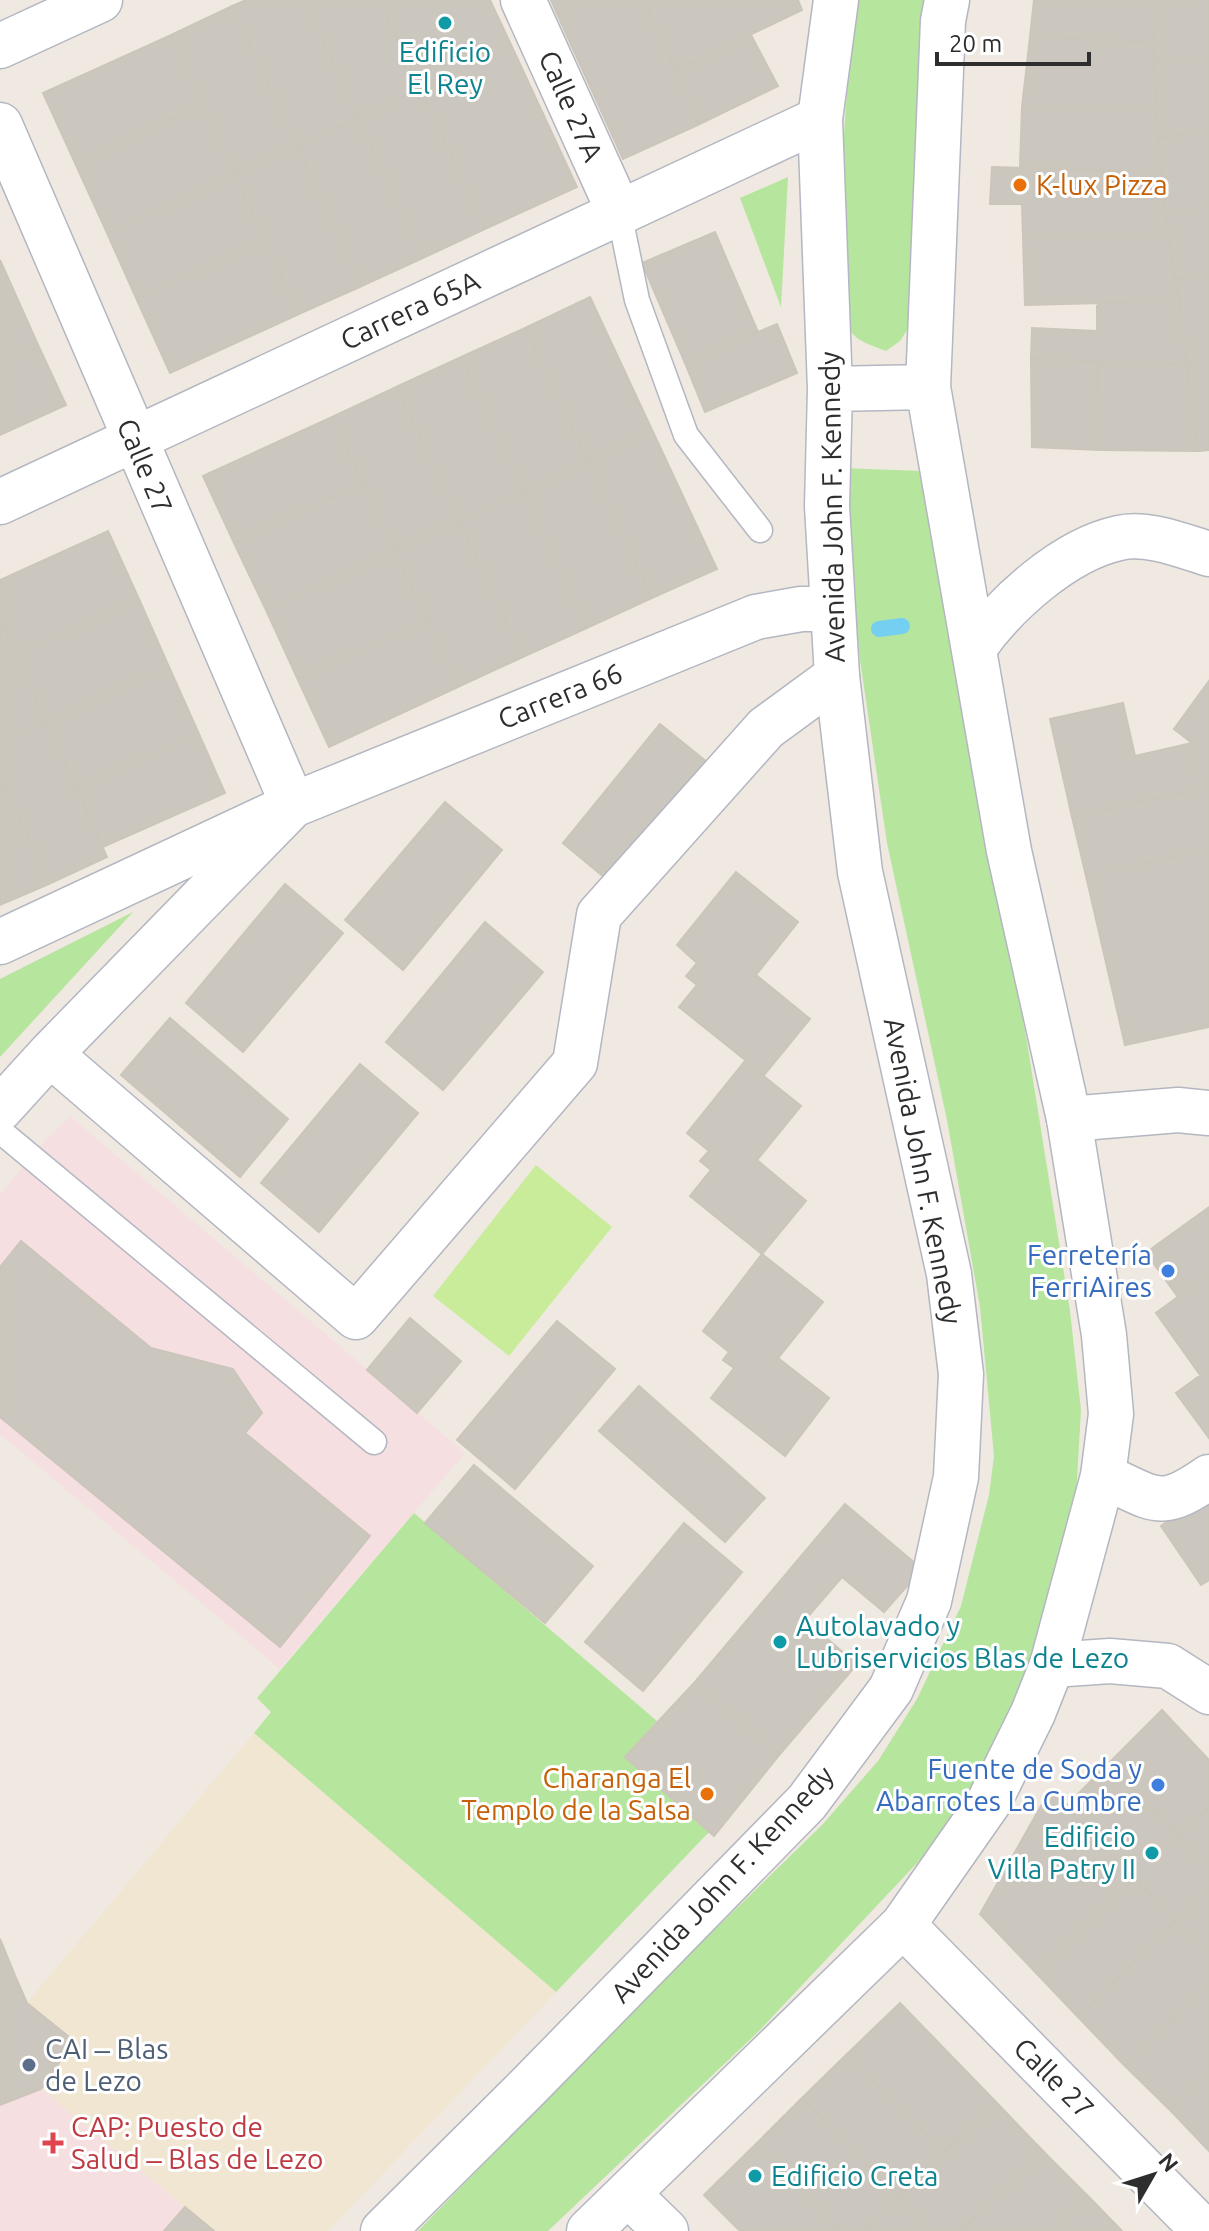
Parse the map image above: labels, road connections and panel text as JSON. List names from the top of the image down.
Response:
{
  "streets": {
    "street": [
      "Calle 27A",
      "Carrera 65A",
      "Calle 27",
      "Avenida John F. Kennedy",
      "Carrera 66"
    ]
  },
  "crossings": [
    ["Calle 27A", "Carrera 65A"],
    ["Carrera 65A", "Calle 27"],
    ["Carrera 65A", "Avenida John F. Kennedy"],
    ["Calle 27", "Carrera 66"],
    ["Avenida John F. Kennedy", "Carrera 66"]
  ],
  "places": {
    "other": [
      "Edificio El Rey",
      "K-lux Pizza",
      "Ferretería FerriAires",
      "Autolavado y Lubriservicios Blas de Lezo",
      "Fuente de Soda y Abarrotes La Cumbre",
      "Charanga El Templo de la Salsa",
      "Edificio Villa Patry II",
      "CAI ‒ Blas de Lezo",
      "Edificio Creta"
    ],
    "health": ["CAP: Puesto de Salud ‒ Blas de Lezo"]
  },
  "scale_bar": "20 m",
  "north": "top right"
}
